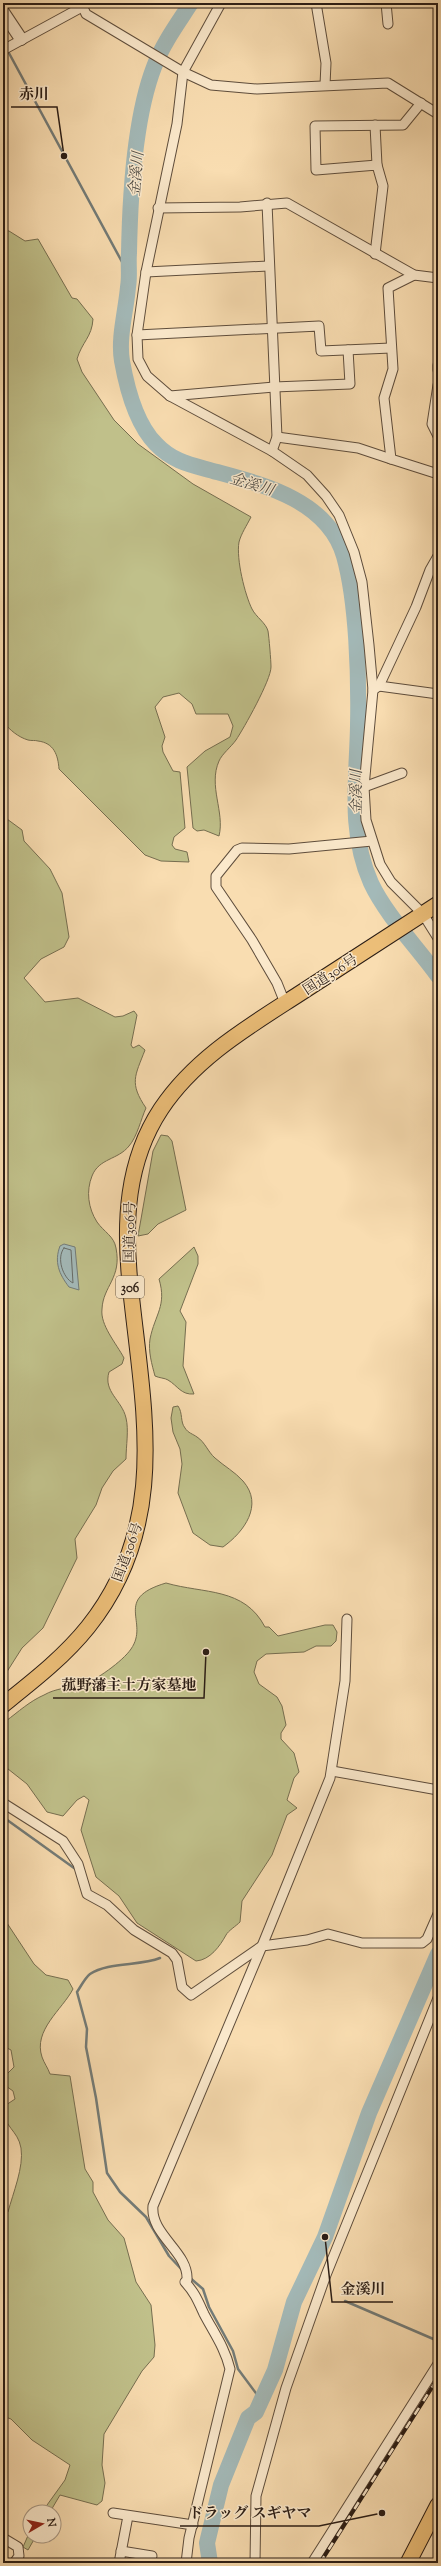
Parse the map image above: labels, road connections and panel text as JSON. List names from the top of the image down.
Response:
{
  "streets": {
    "highway": ["国道306号", "306"]
  },
  "water": ["金溪川"],
  "places": [
    "赤川",
    "菰野藩主土方家墓地",
    "金溪川",
    "ドラッグ スギヤマ"
  ],
  "north": "right"
}
